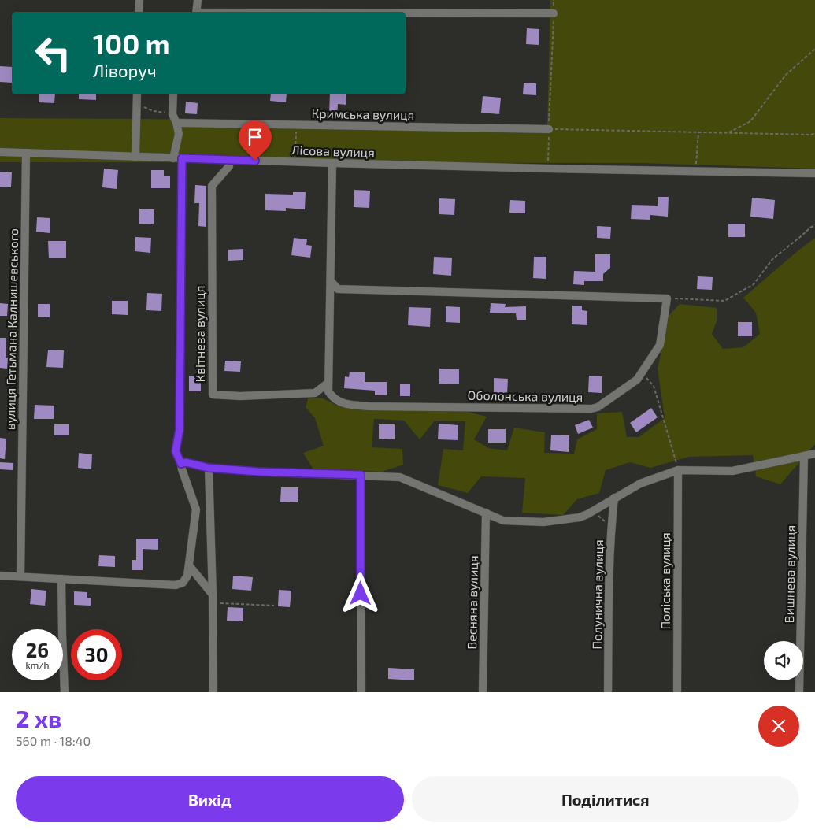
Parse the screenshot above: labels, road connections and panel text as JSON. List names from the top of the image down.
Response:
{
  "streets": {
    "street": [
      "Кримська вулиця",
      "Лісова вулиця",
      "вулиця Гетьмана Калнишевського",
      "Квітнева вулиця",
      "Оболонська вулиця",
      "Вишнева вулиця",
      "Поліська вулиця",
      "Полунична вулиця",
      "Весняна вулиця"
    ]
  },
  "crossings": [
    ["Лісова вулиця", "вулиця Гетьмана Калнишевського"],
    ["Лісова вулиця", "Квітнева вулиця"],
    ["Лісова вулиця", "Оболонська вулиця"],
    ["Квітнева вулиця", "Оболонська вулиця"]
  ],
  "page": {
    "turn": ["100 m", "Ліворуч"],
    "speed": "26 km/h",
    "limit": "30",
    "heading": ["2 хв", "560 m · 18:40"],
    "buttons": ["Вихід", "Поділитися"]
  }
}
